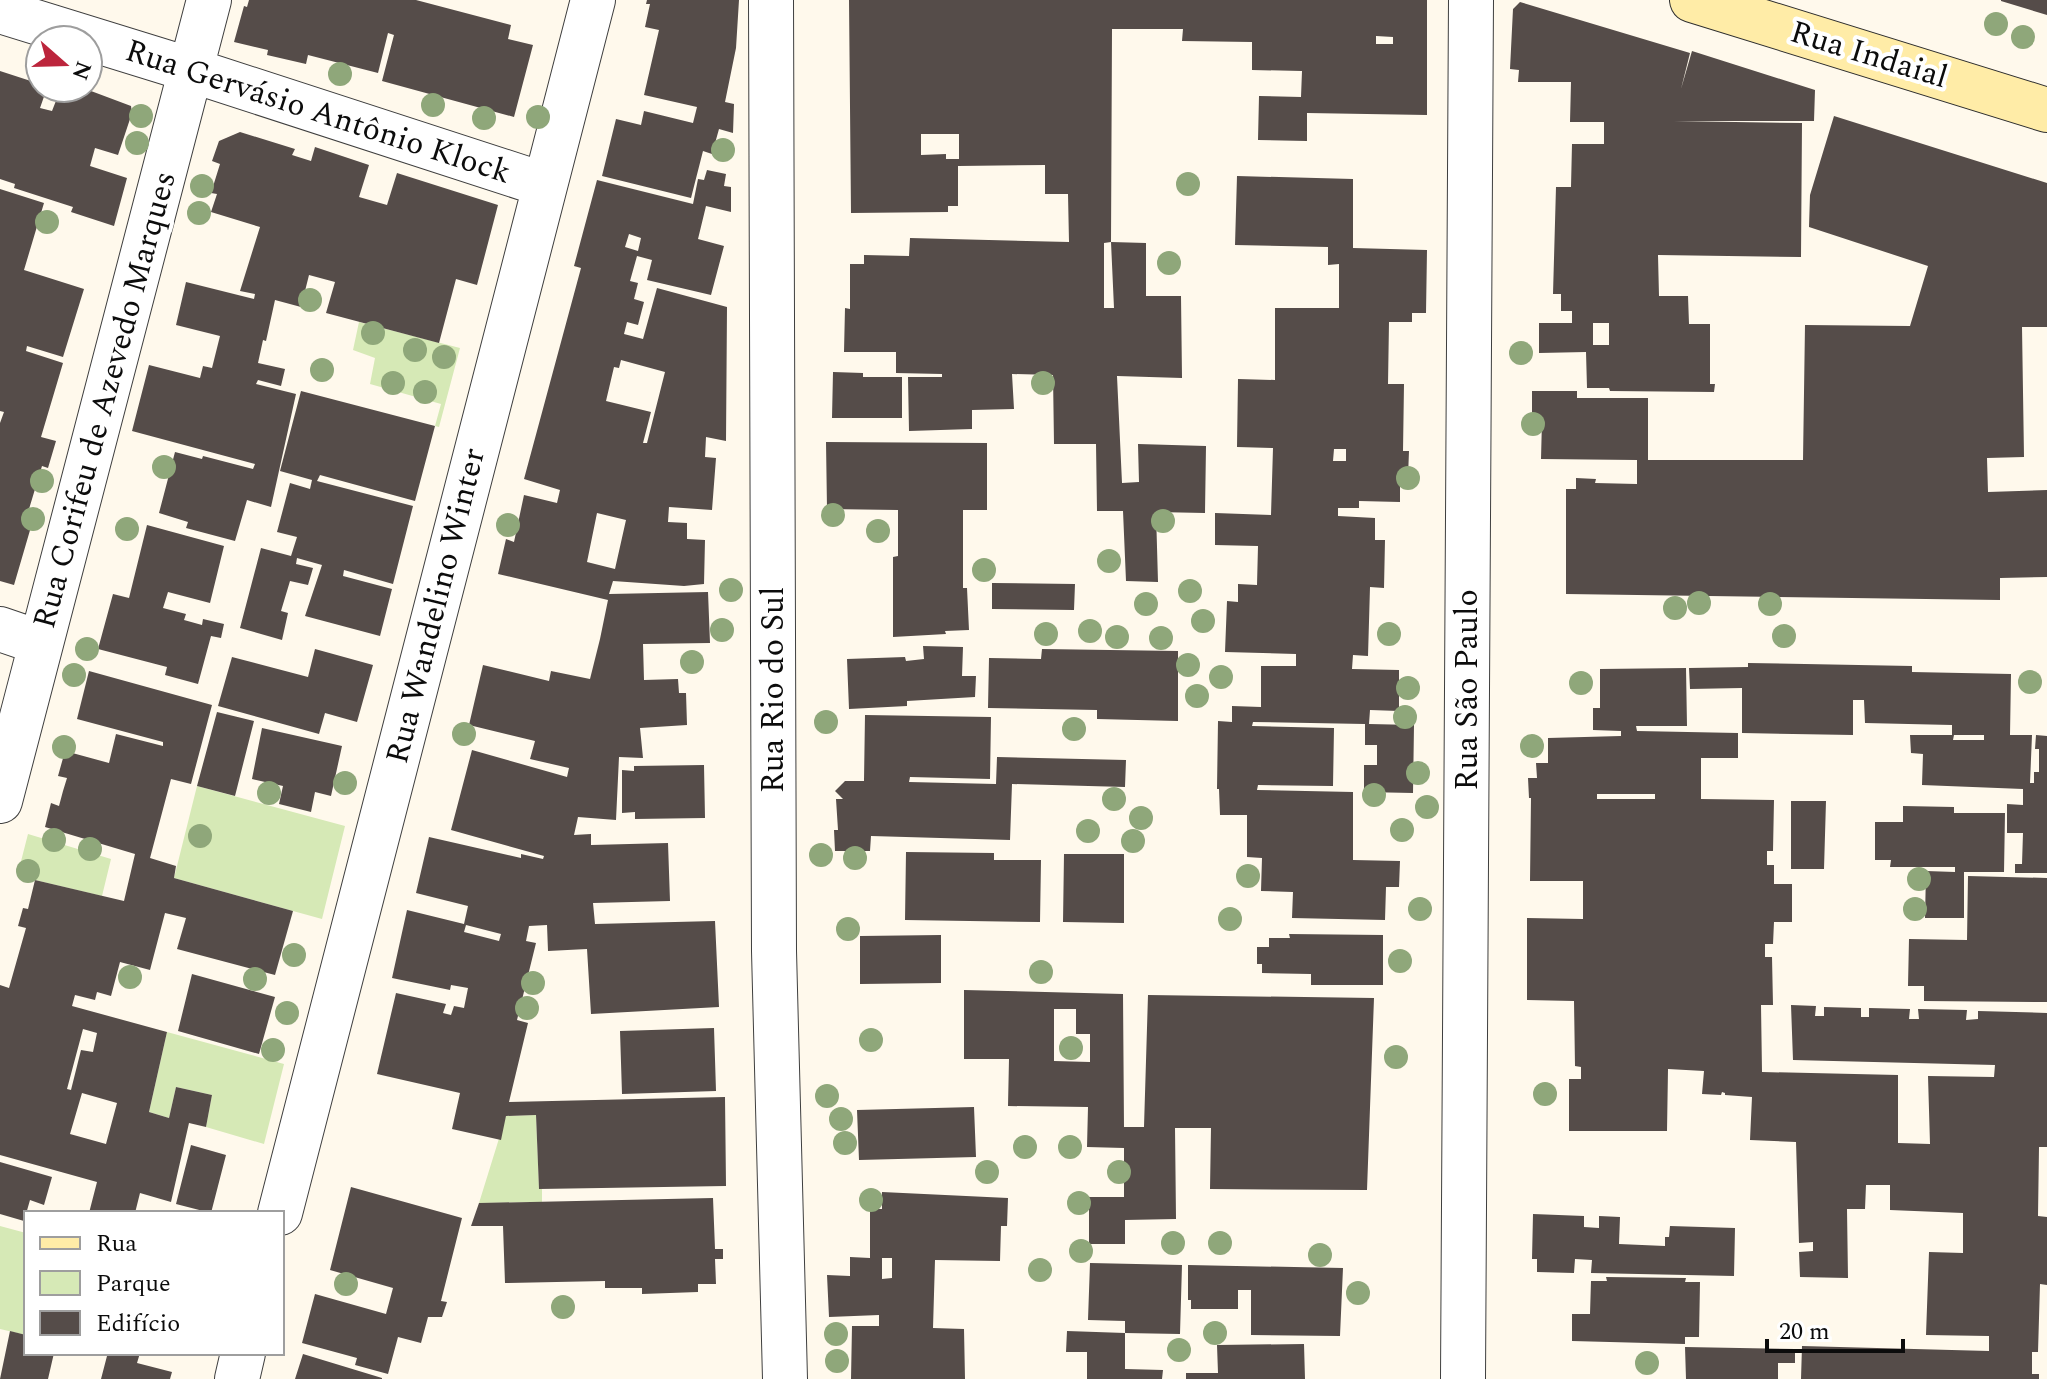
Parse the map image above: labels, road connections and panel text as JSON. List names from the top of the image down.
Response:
{
  "streets": {
    "main road": ["Rua Indaial"],
    "street": [
      "Rua Gervásio Antônio Klock",
      "Rua Corifeu de Azevedo Marques",
      "Rua Wandelino Winter",
      "Rua Rio do Sul",
      "Rua São Paulo"
    ]
  },
  "crossings": [
    ["Rua Gervásio Antônio Klock", "Rua Corifeu de Azevedo Marques"],
    ["Rua Gervásio Antônio Klock", "Rua Wandelino Winter"]
  ],
  "legend": ["Rua", "Parque", "Edifício"],
  "scale_bar": "20 m",
  "north": "right"
}
